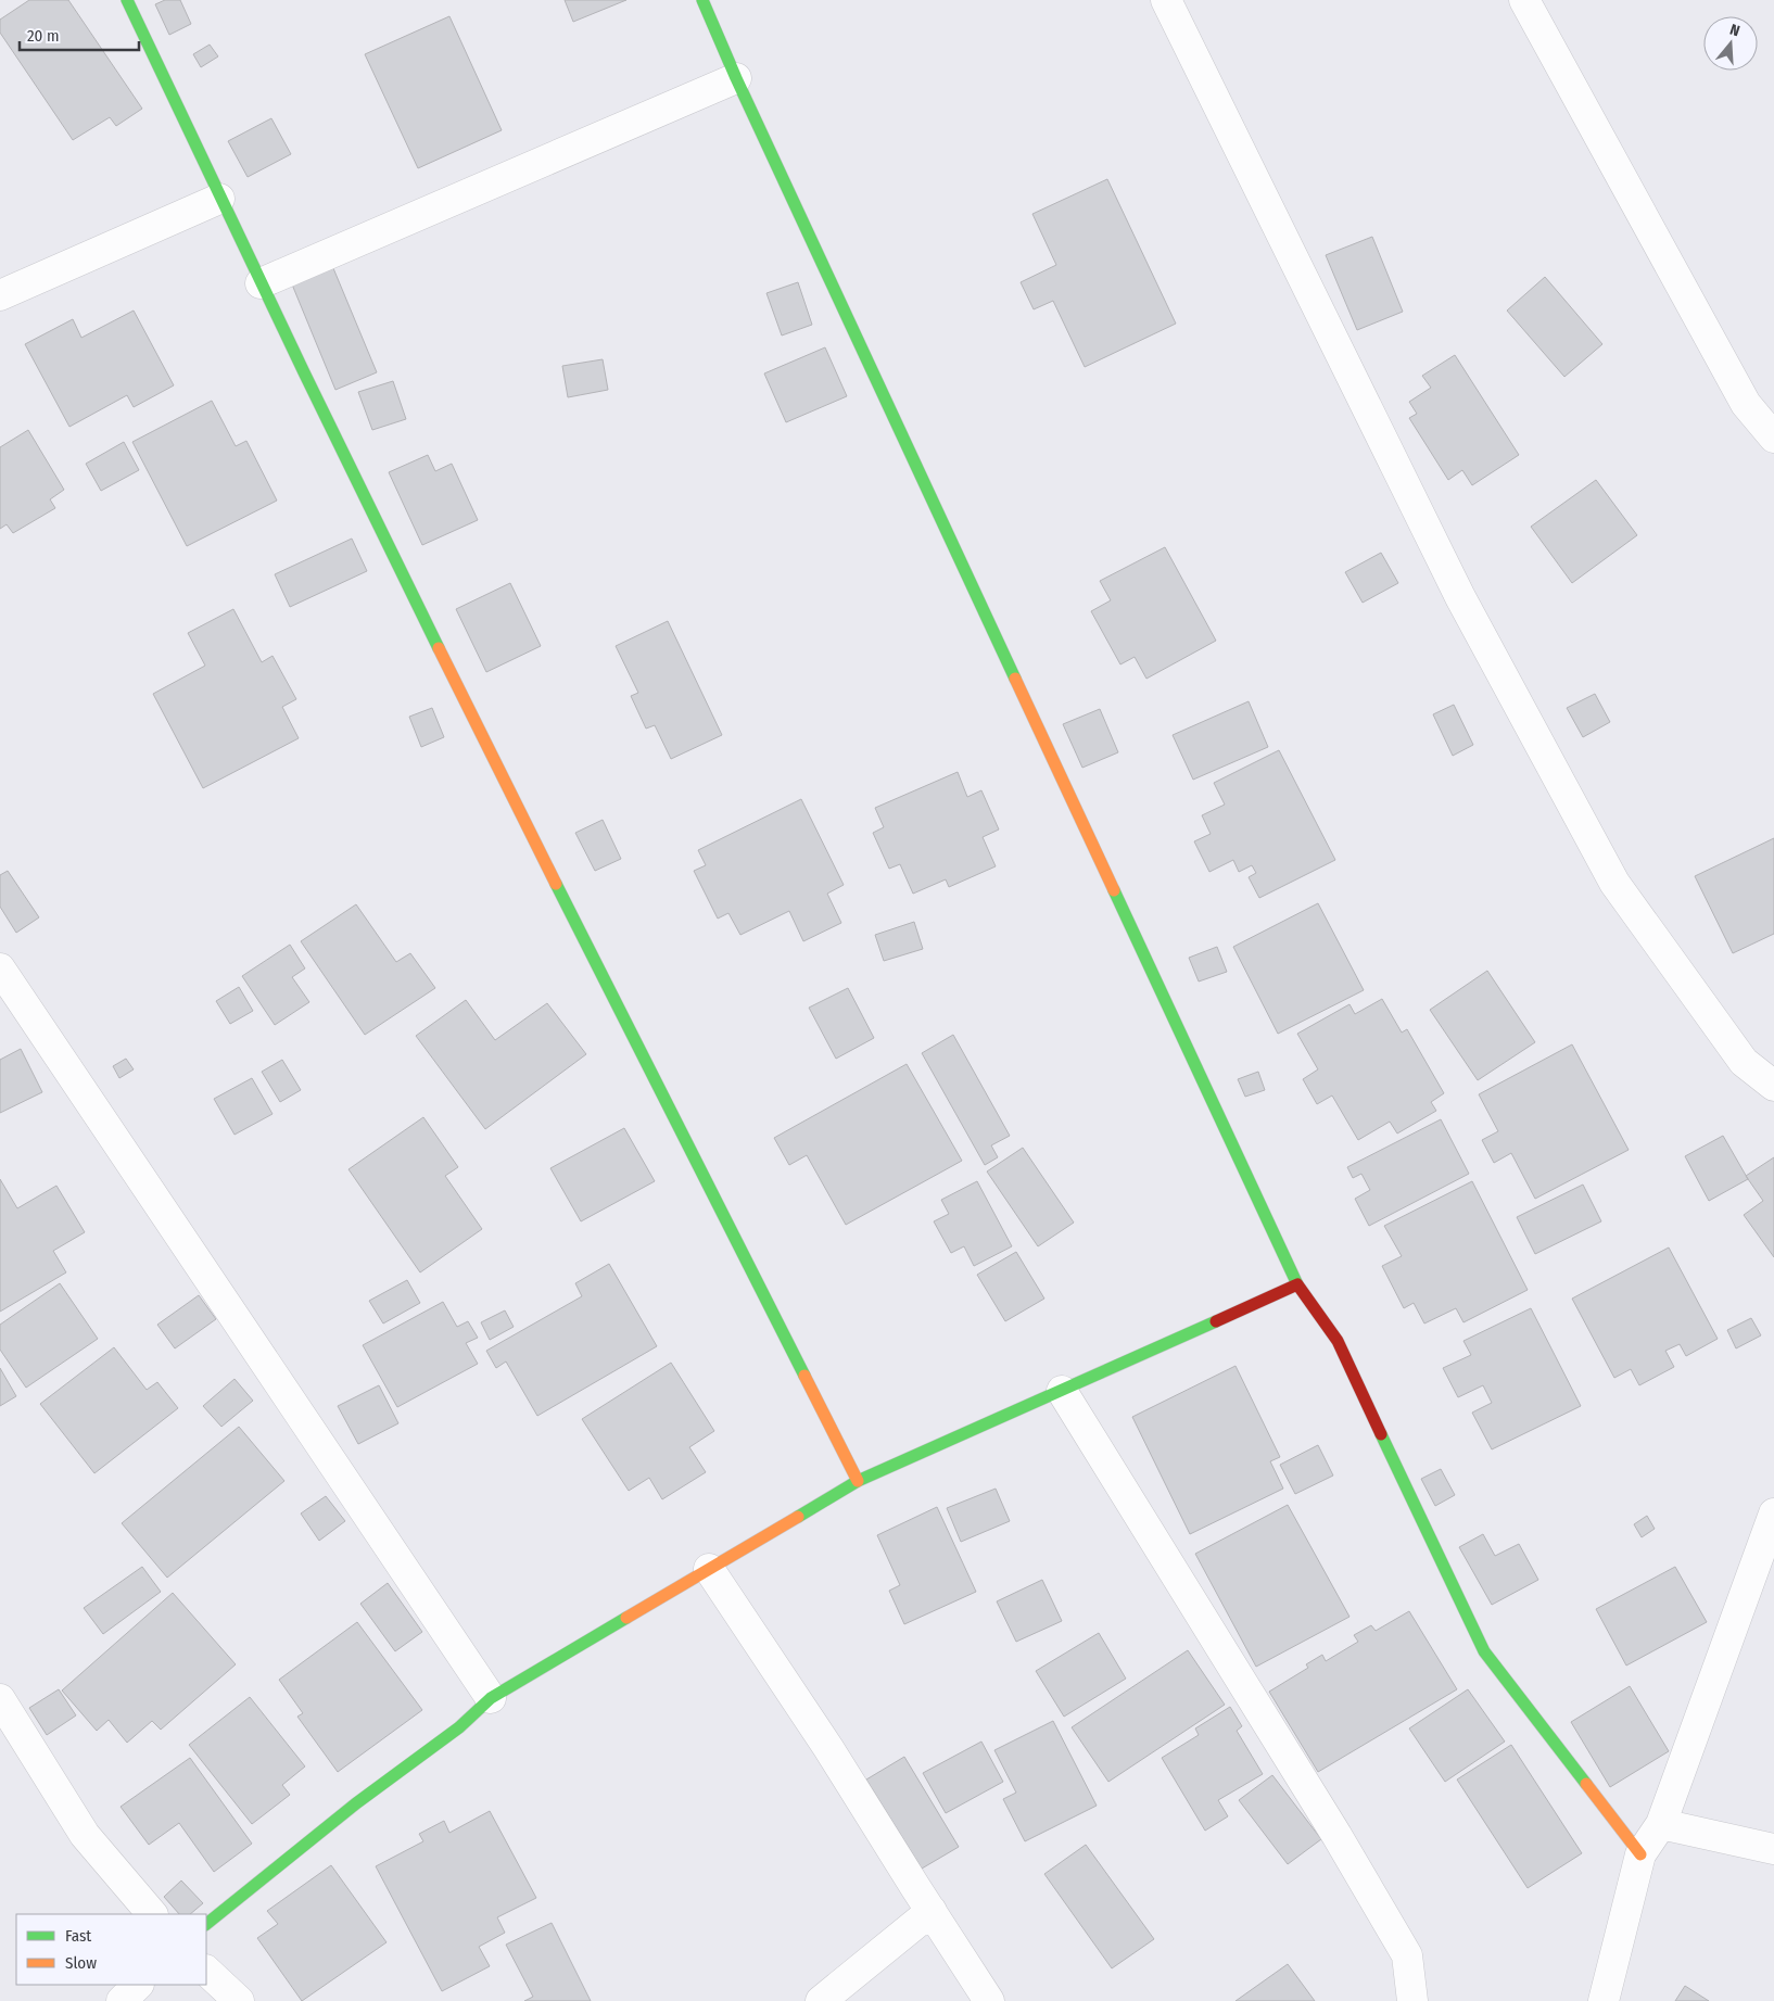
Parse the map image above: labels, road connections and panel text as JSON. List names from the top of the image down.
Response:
{
  "legend": ["Fast", "Slow"],
  "scale_bar": "20 m",
  "north": "top"
}
